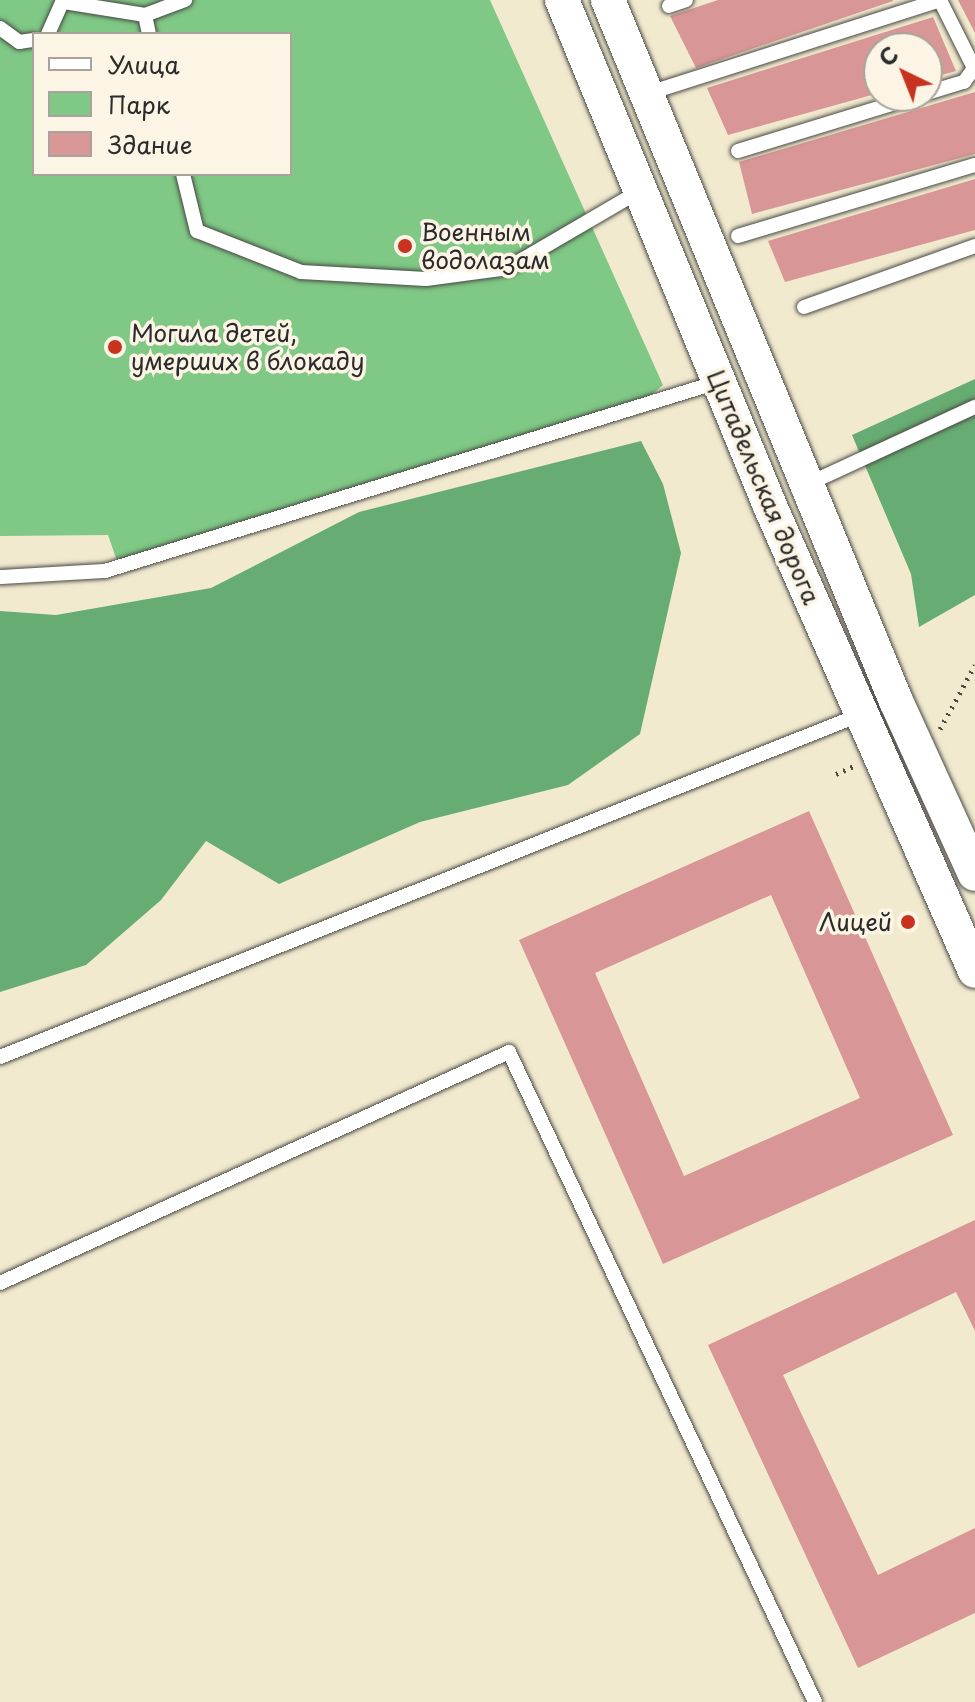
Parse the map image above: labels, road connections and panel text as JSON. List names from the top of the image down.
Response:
{
  "streets": {
    "street": ["Цитадельская дорога"]
  },
  "places": ["Военным водолазам", "Могила детей, умерших в блокаду", "Лицей"],
  "legend": ["Улица", "Парк", "Здание"],
  "north": "top left"
}
